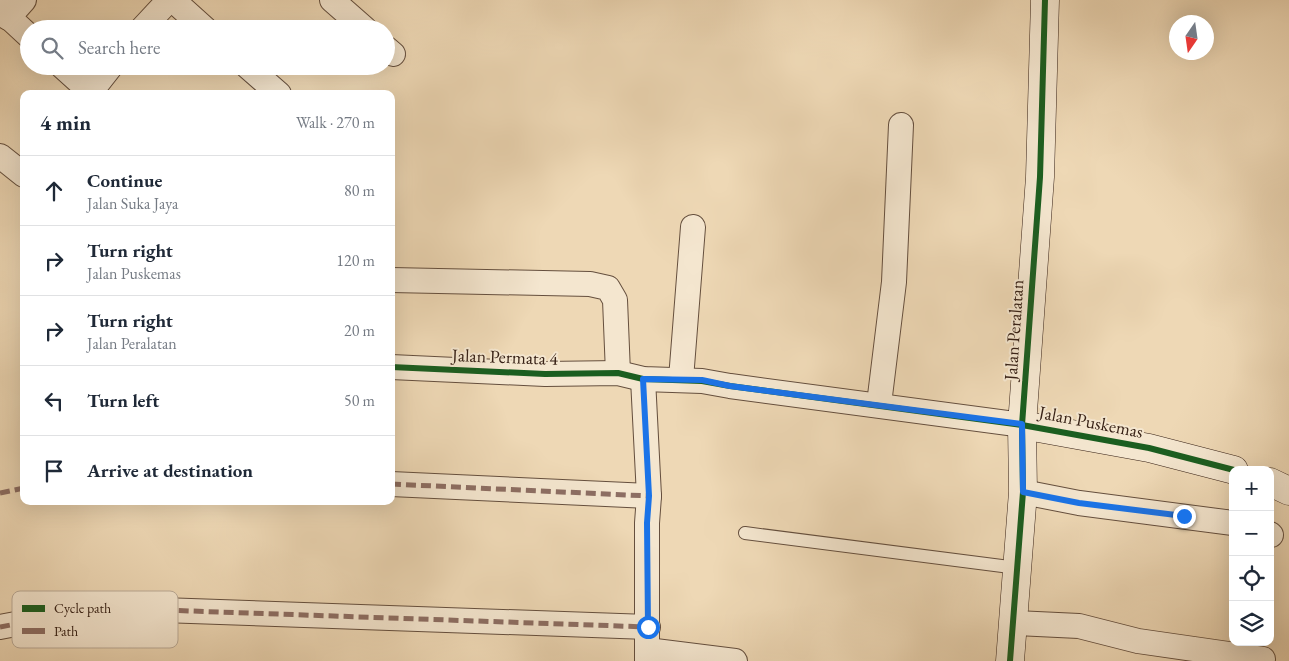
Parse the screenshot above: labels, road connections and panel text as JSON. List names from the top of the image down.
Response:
{
  "streets": {
    "street": ["Jalan Peralatan", "Jalan Permata 4", "Jalan Puskemas"]
  },
  "crossings": [
    ["Jalan Peralatan", "Jalan Puskemas"],
    ["Jalan Permata 4", "Jalan Puskemas"]
  ],
  "legend": ["Cycle path", "Path"],
  "north": "bottom",
  "page": {
    "search": "Search here",
    "heading": ["4 min", "Walk · 270 m"],
    "list": [
      ["Continue", "Jalan Suka Jaya", "80 m"],
      ["Turn right", "Jalan Puskemas", "120 m"],
      ["Turn right", "Jalan Peralatan", "20 m"],
      ["Turn left", "50 m"],
      "Arrive at destination"
    ],
    "map_buttons": ["+", "−"]
  }
}
